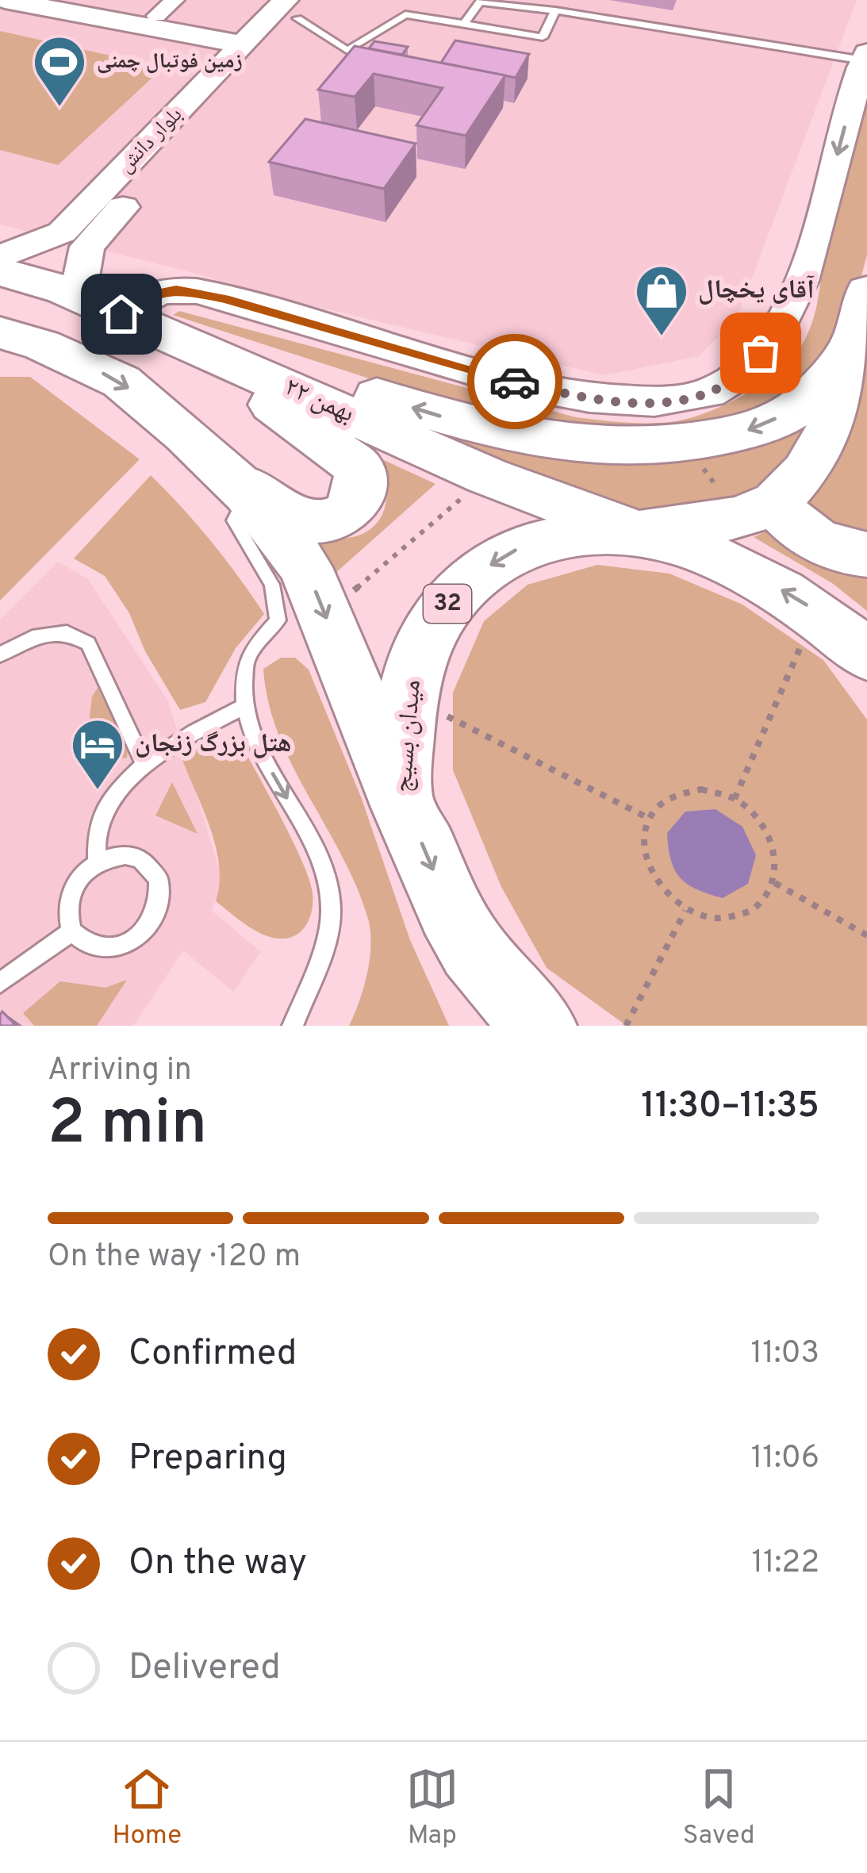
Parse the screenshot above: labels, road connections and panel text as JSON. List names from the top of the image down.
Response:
{
  "streets": {
    "highway": ["۲۲ بهمن", "32", "میدان بسیج"],
    "street": ["بلوار دانش"]
  },
  "crossings": [
    ["بلوار دانش", "۲۲ بهمن"],
    ["۲۲ بهمن", "32"],
    ["۲۲ بهمن", "میدان بسیج"],
    ["32", "میدان بسیج"]
  ],
  "places": {
    "sports": ["زمین فوتبال چمنی"],
    "shop": ["آقای یخچال"],
    "hotel": ["هتل بزرگ زنجان"]
  },
  "page": {
    "heading": ["2 min", "Arriving in", "11:30–11:35"],
    "bar": "On the way · 120 m",
    "list": [
      ["Confirmed", "11:03"],
      ["Preparing", "11:06"],
      ["On the way", "11:22"],
      "Delivered"
    ],
    "tabs": ["Home", "Map", "Saved"]
  }
}
